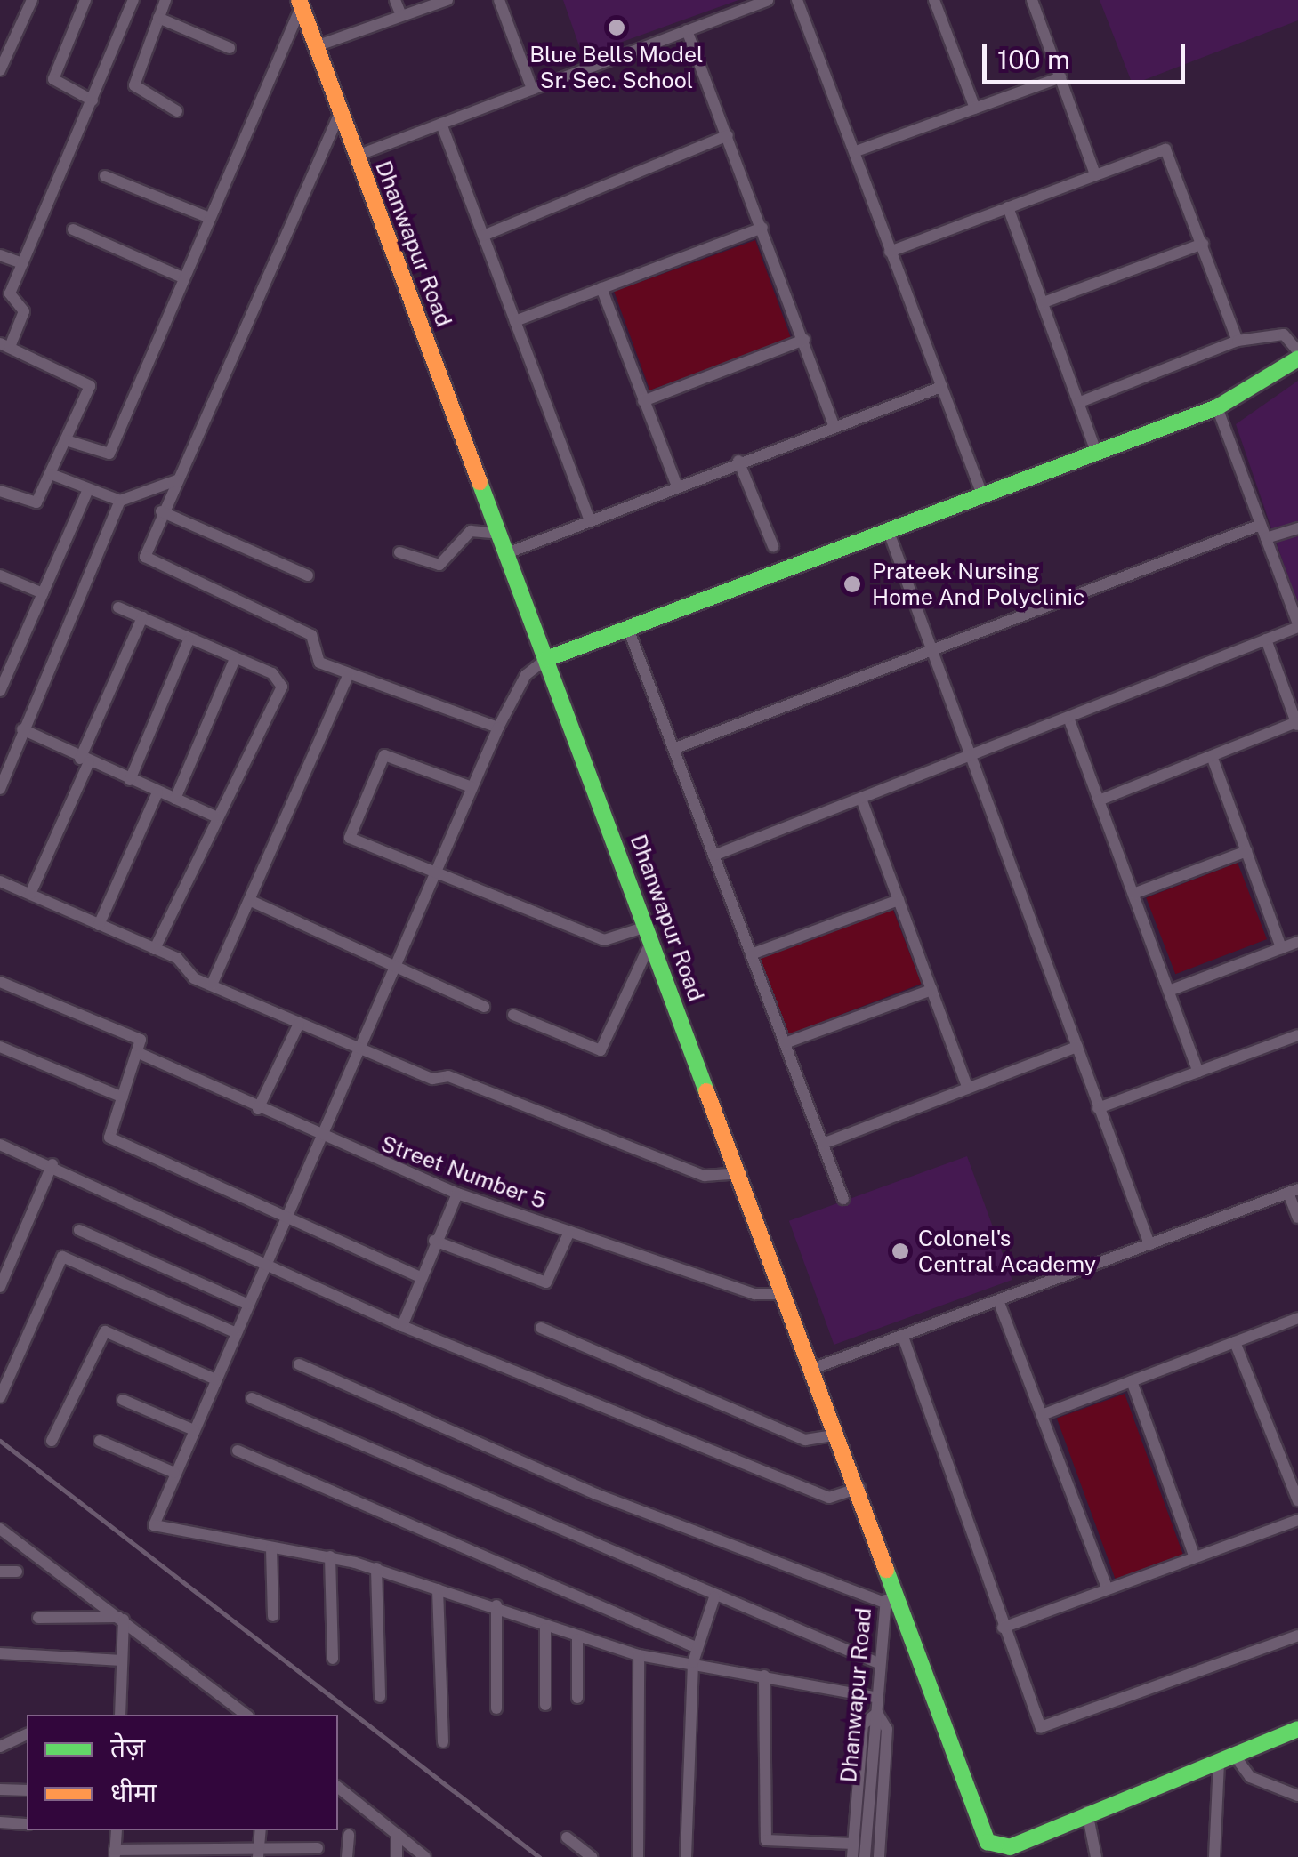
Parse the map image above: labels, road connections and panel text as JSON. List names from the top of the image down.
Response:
{
  "streets": {
    "street": ["Dhanwapur Road", "Street Number 5"]
  },
  "crossings": [
    ["Dhanwapur Road", "Street Number 5"]
  ],
  "places": ["Blue Bells Model Sr. Sec. School", "Prateek Nursing Home And Polyclinic", "Colonel's Central Academy"],
  "legend": ["तेज़", "धीमा"],
  "scale_bar": "100 m"
}
